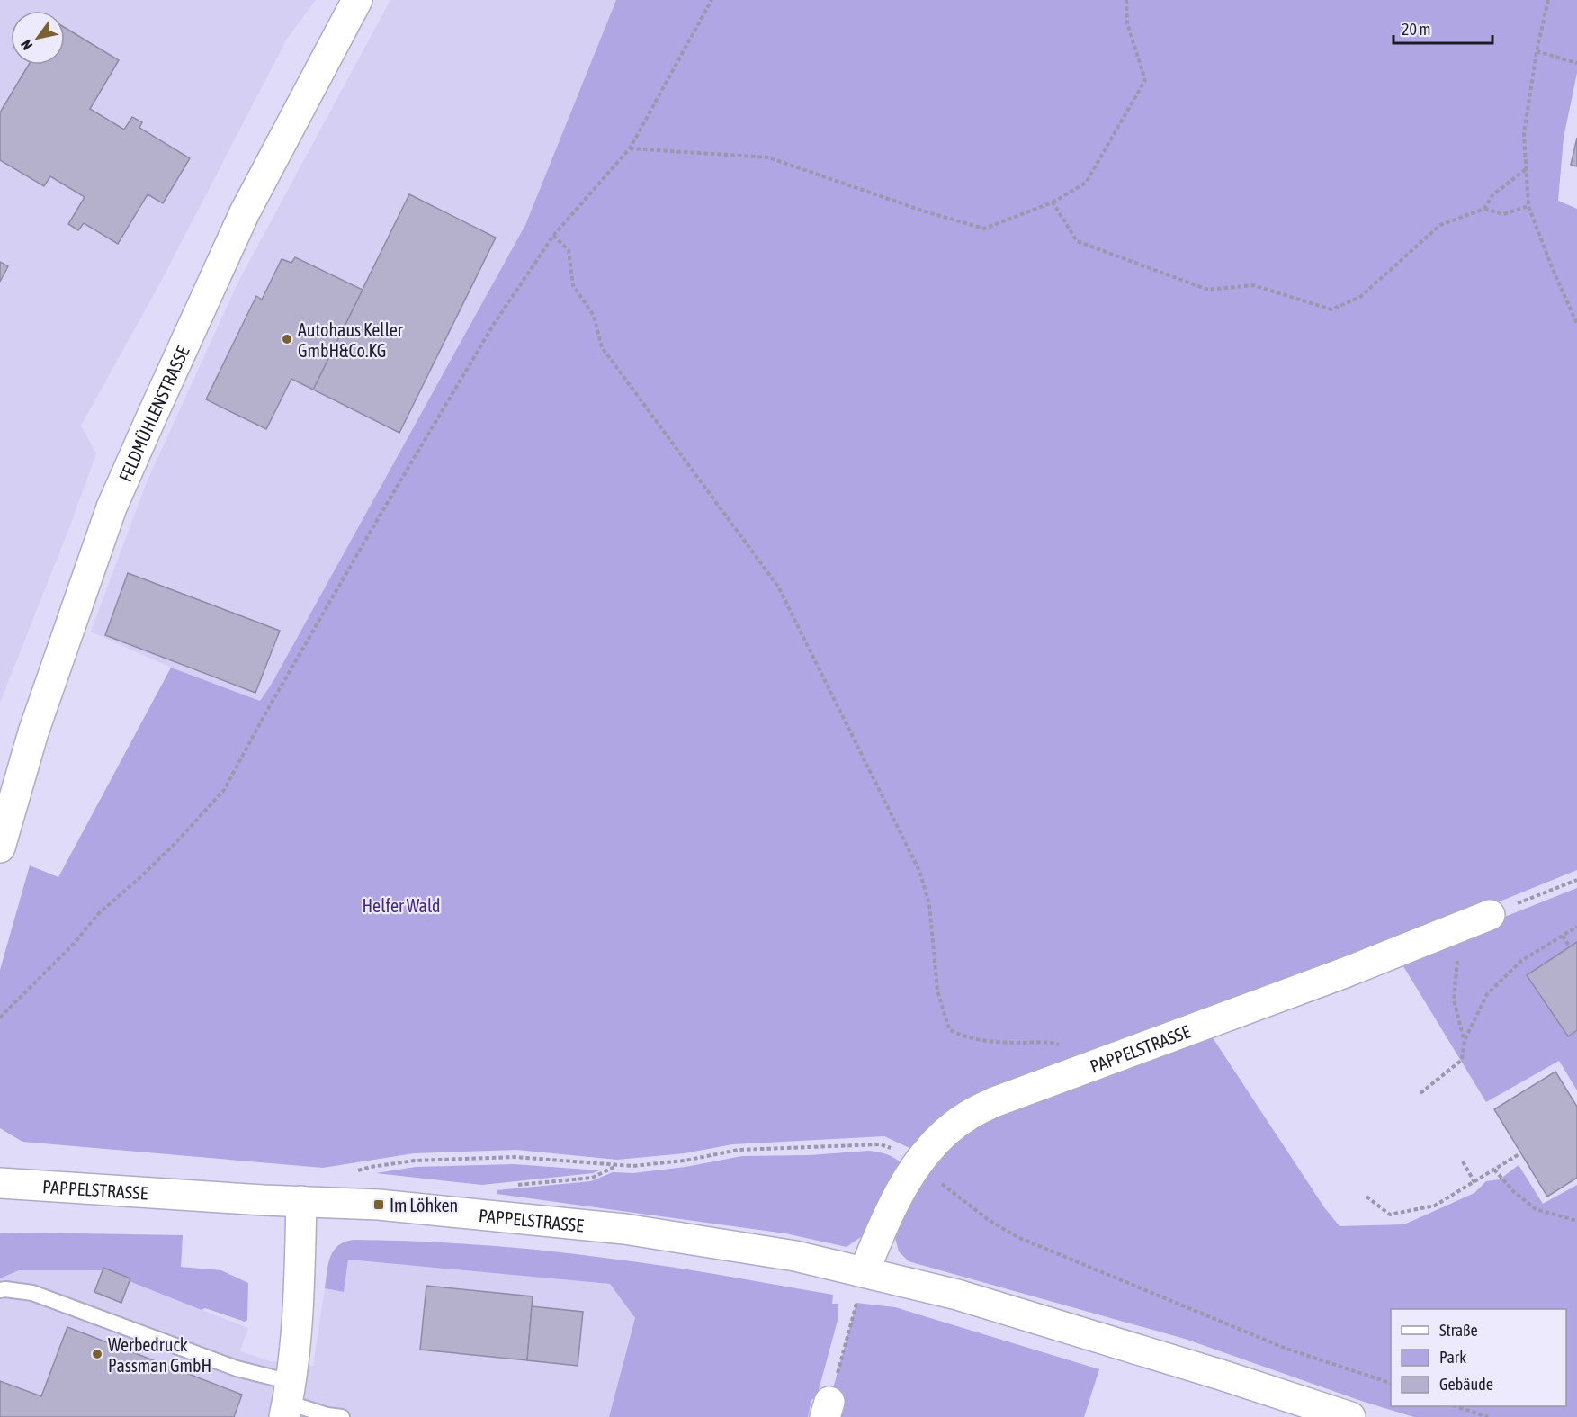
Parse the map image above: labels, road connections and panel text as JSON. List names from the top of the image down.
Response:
{
  "streets": {
    "street": ["FELDMÜHLENSTRASSE", "PAPPELSTRASSE"]
  },
  "parks": ["Helfer Wald"],
  "places": {
    "other": ["Autohaus Keller GmbH&Co.KG", "Werbedruck Passman GmbH"],
    "transit": ["Im Löhken"]
  },
  "legend": ["Straße", "Park", "Gebäude"],
  "scale_bar": "20 m",
  "north": "bottom left"
}
